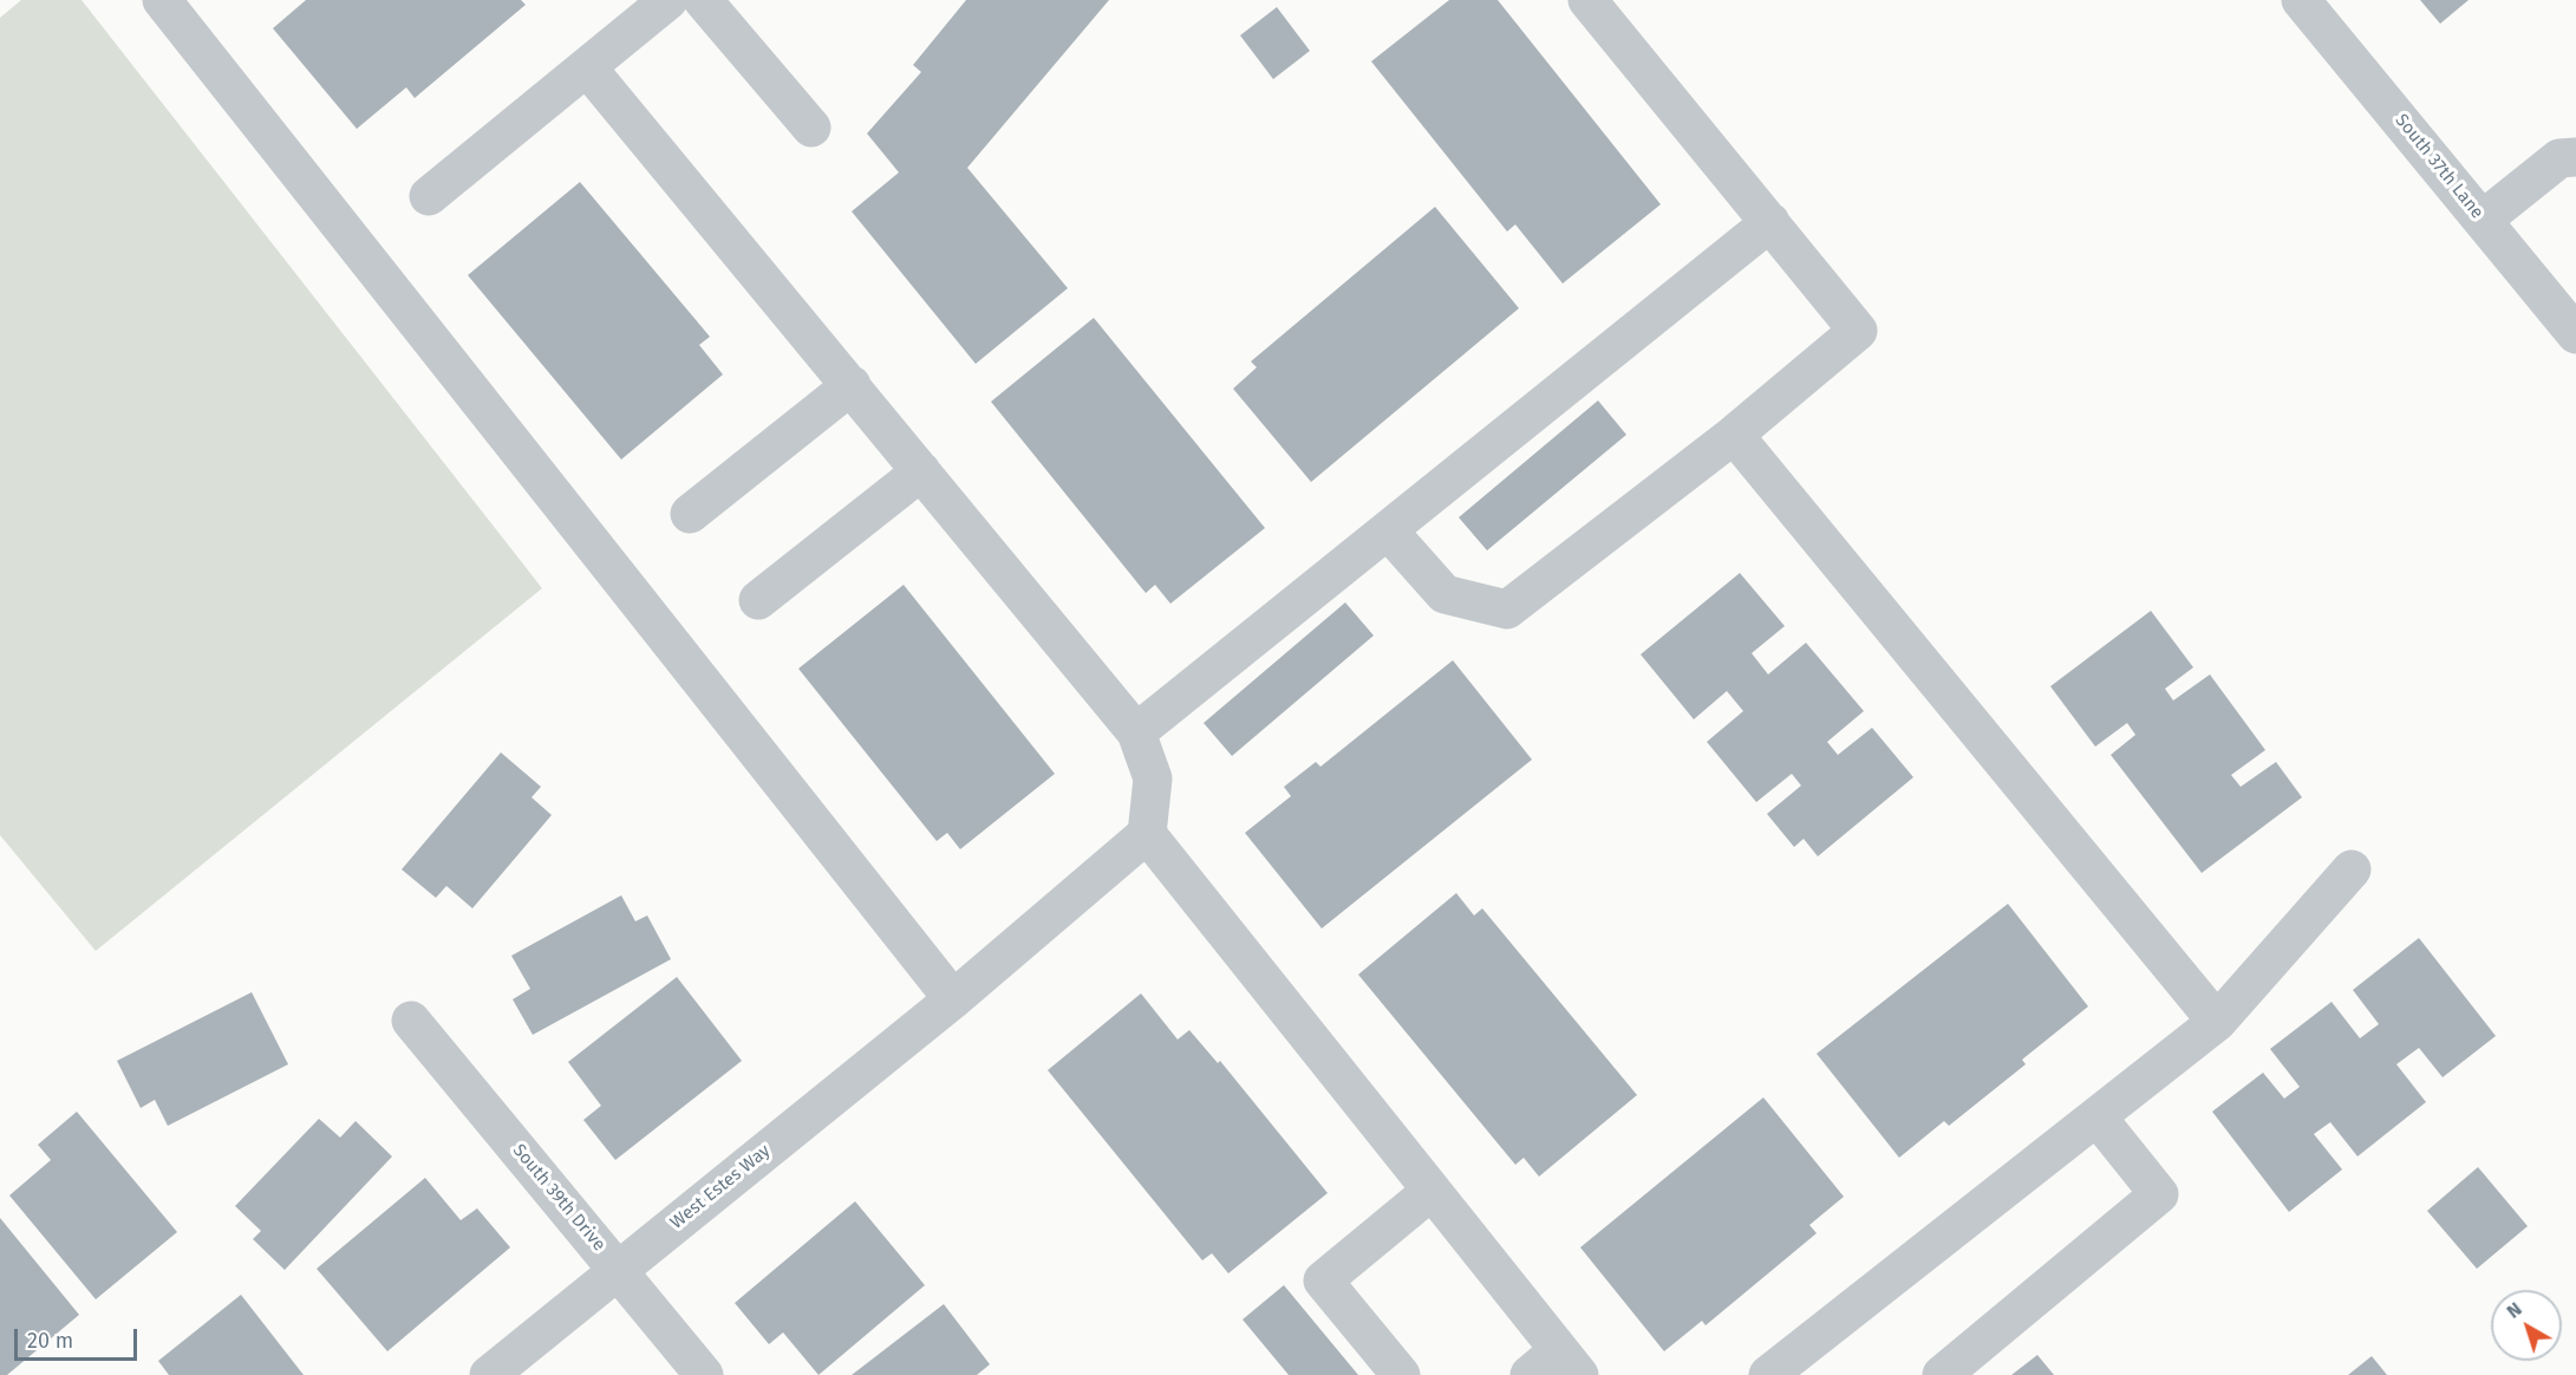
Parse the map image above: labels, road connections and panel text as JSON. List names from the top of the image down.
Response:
{
  "streets": {
    "street": ["South 37th Lane", "West Estes Way", "South 39th Drive"]
  },
  "crossings": [
    ["West Estes Way", "South 39th Drive"]
  ],
  "scale_bar": "20 m",
  "north": "top left"
}
